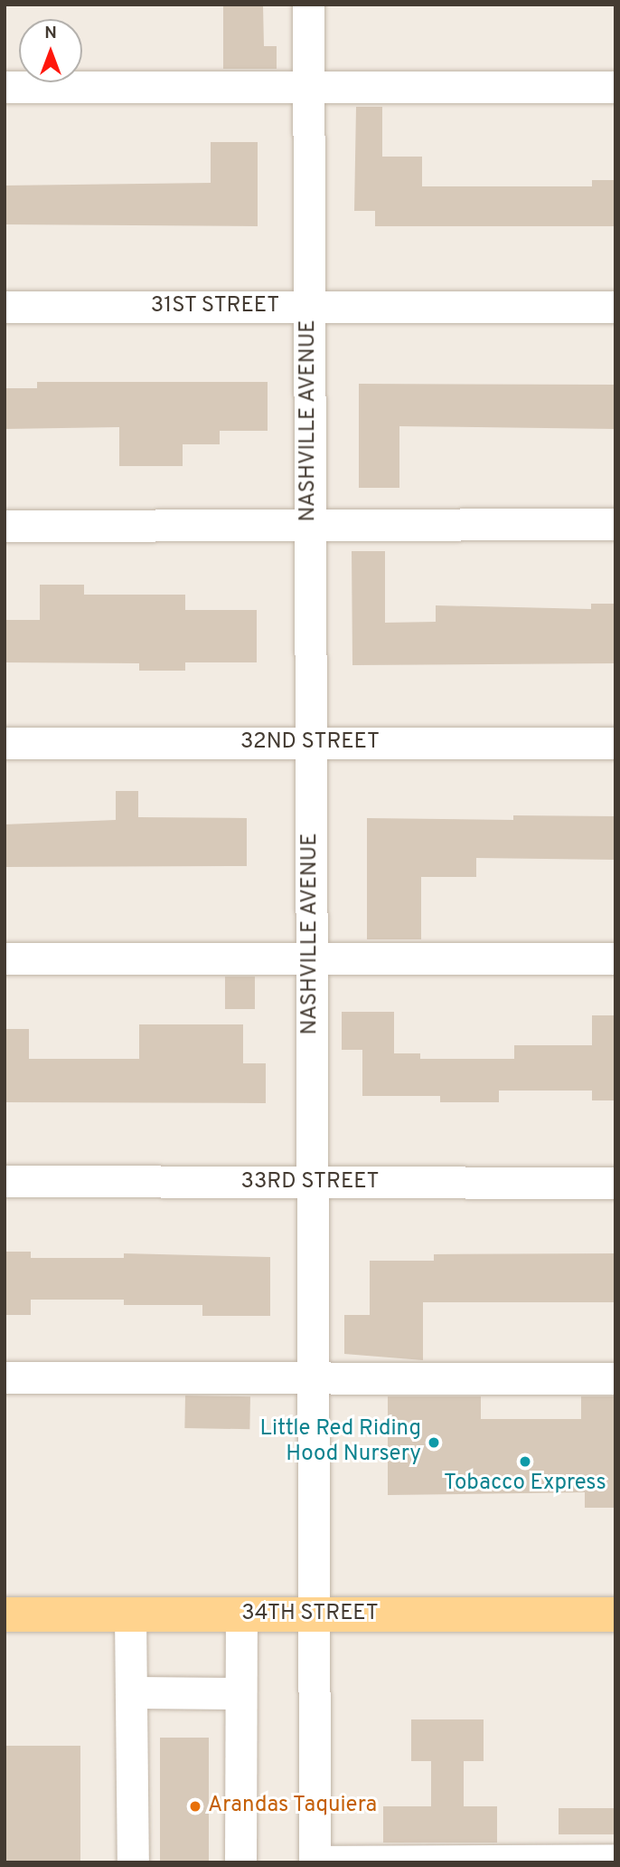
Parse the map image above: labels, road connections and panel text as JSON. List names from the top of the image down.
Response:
{
  "streets": {
    "main road": ["34TH STREET"],
    "street": [
      "31ST STREET",
      "NASHVILLE AVENUE",
      "32ND STREET",
      "33RD STREET"
    ]
  },
  "crossings": [
    ["31ST STREET", "NASHVILLE AVENUE"],
    ["NASHVILLE AVENUE", "32ND STREET"],
    ["NASHVILLE AVENUE", "33RD STREET"],
    ["NASHVILLE AVENUE", "34TH STREET"]
  ],
  "places": ["Little Red Riding Hood Nursery", "Tobacco Express", "Arandas Taquiera"],
  "north": "top"
}
